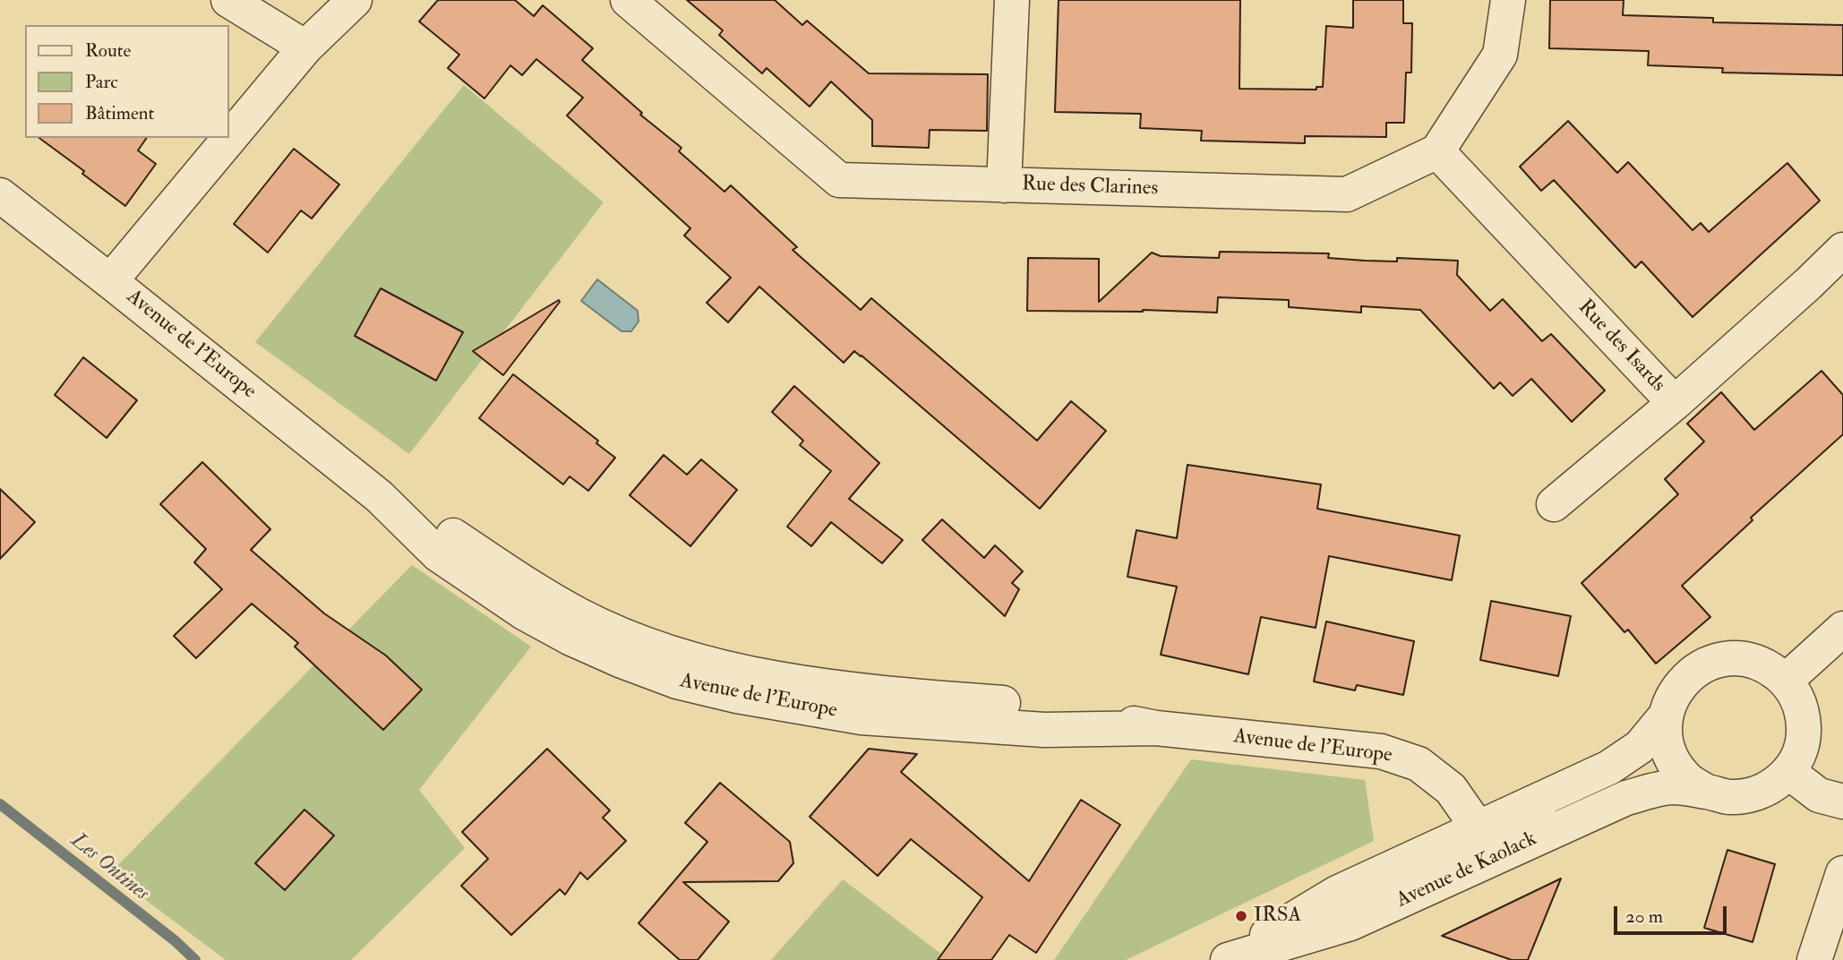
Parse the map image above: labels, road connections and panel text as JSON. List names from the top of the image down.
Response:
{
  "streets": {
    "street": [
      "Rue des Clarines",
      "Avenue de l'Europe",
      "Rue des Isards",
      "Avenue de Kaolack"
    ]
  },
  "crossings": [
    ["Rue des Clarines", "Rue des Isards"],
    ["Avenue de l'Europe", "Avenue de Kaolack"]
  ],
  "water": ["Les Ontines"],
  "places": ["IRSA"],
  "legend": ["Route", "Parc", "Bâtiment"],
  "scale_bar": "20 m"
}
